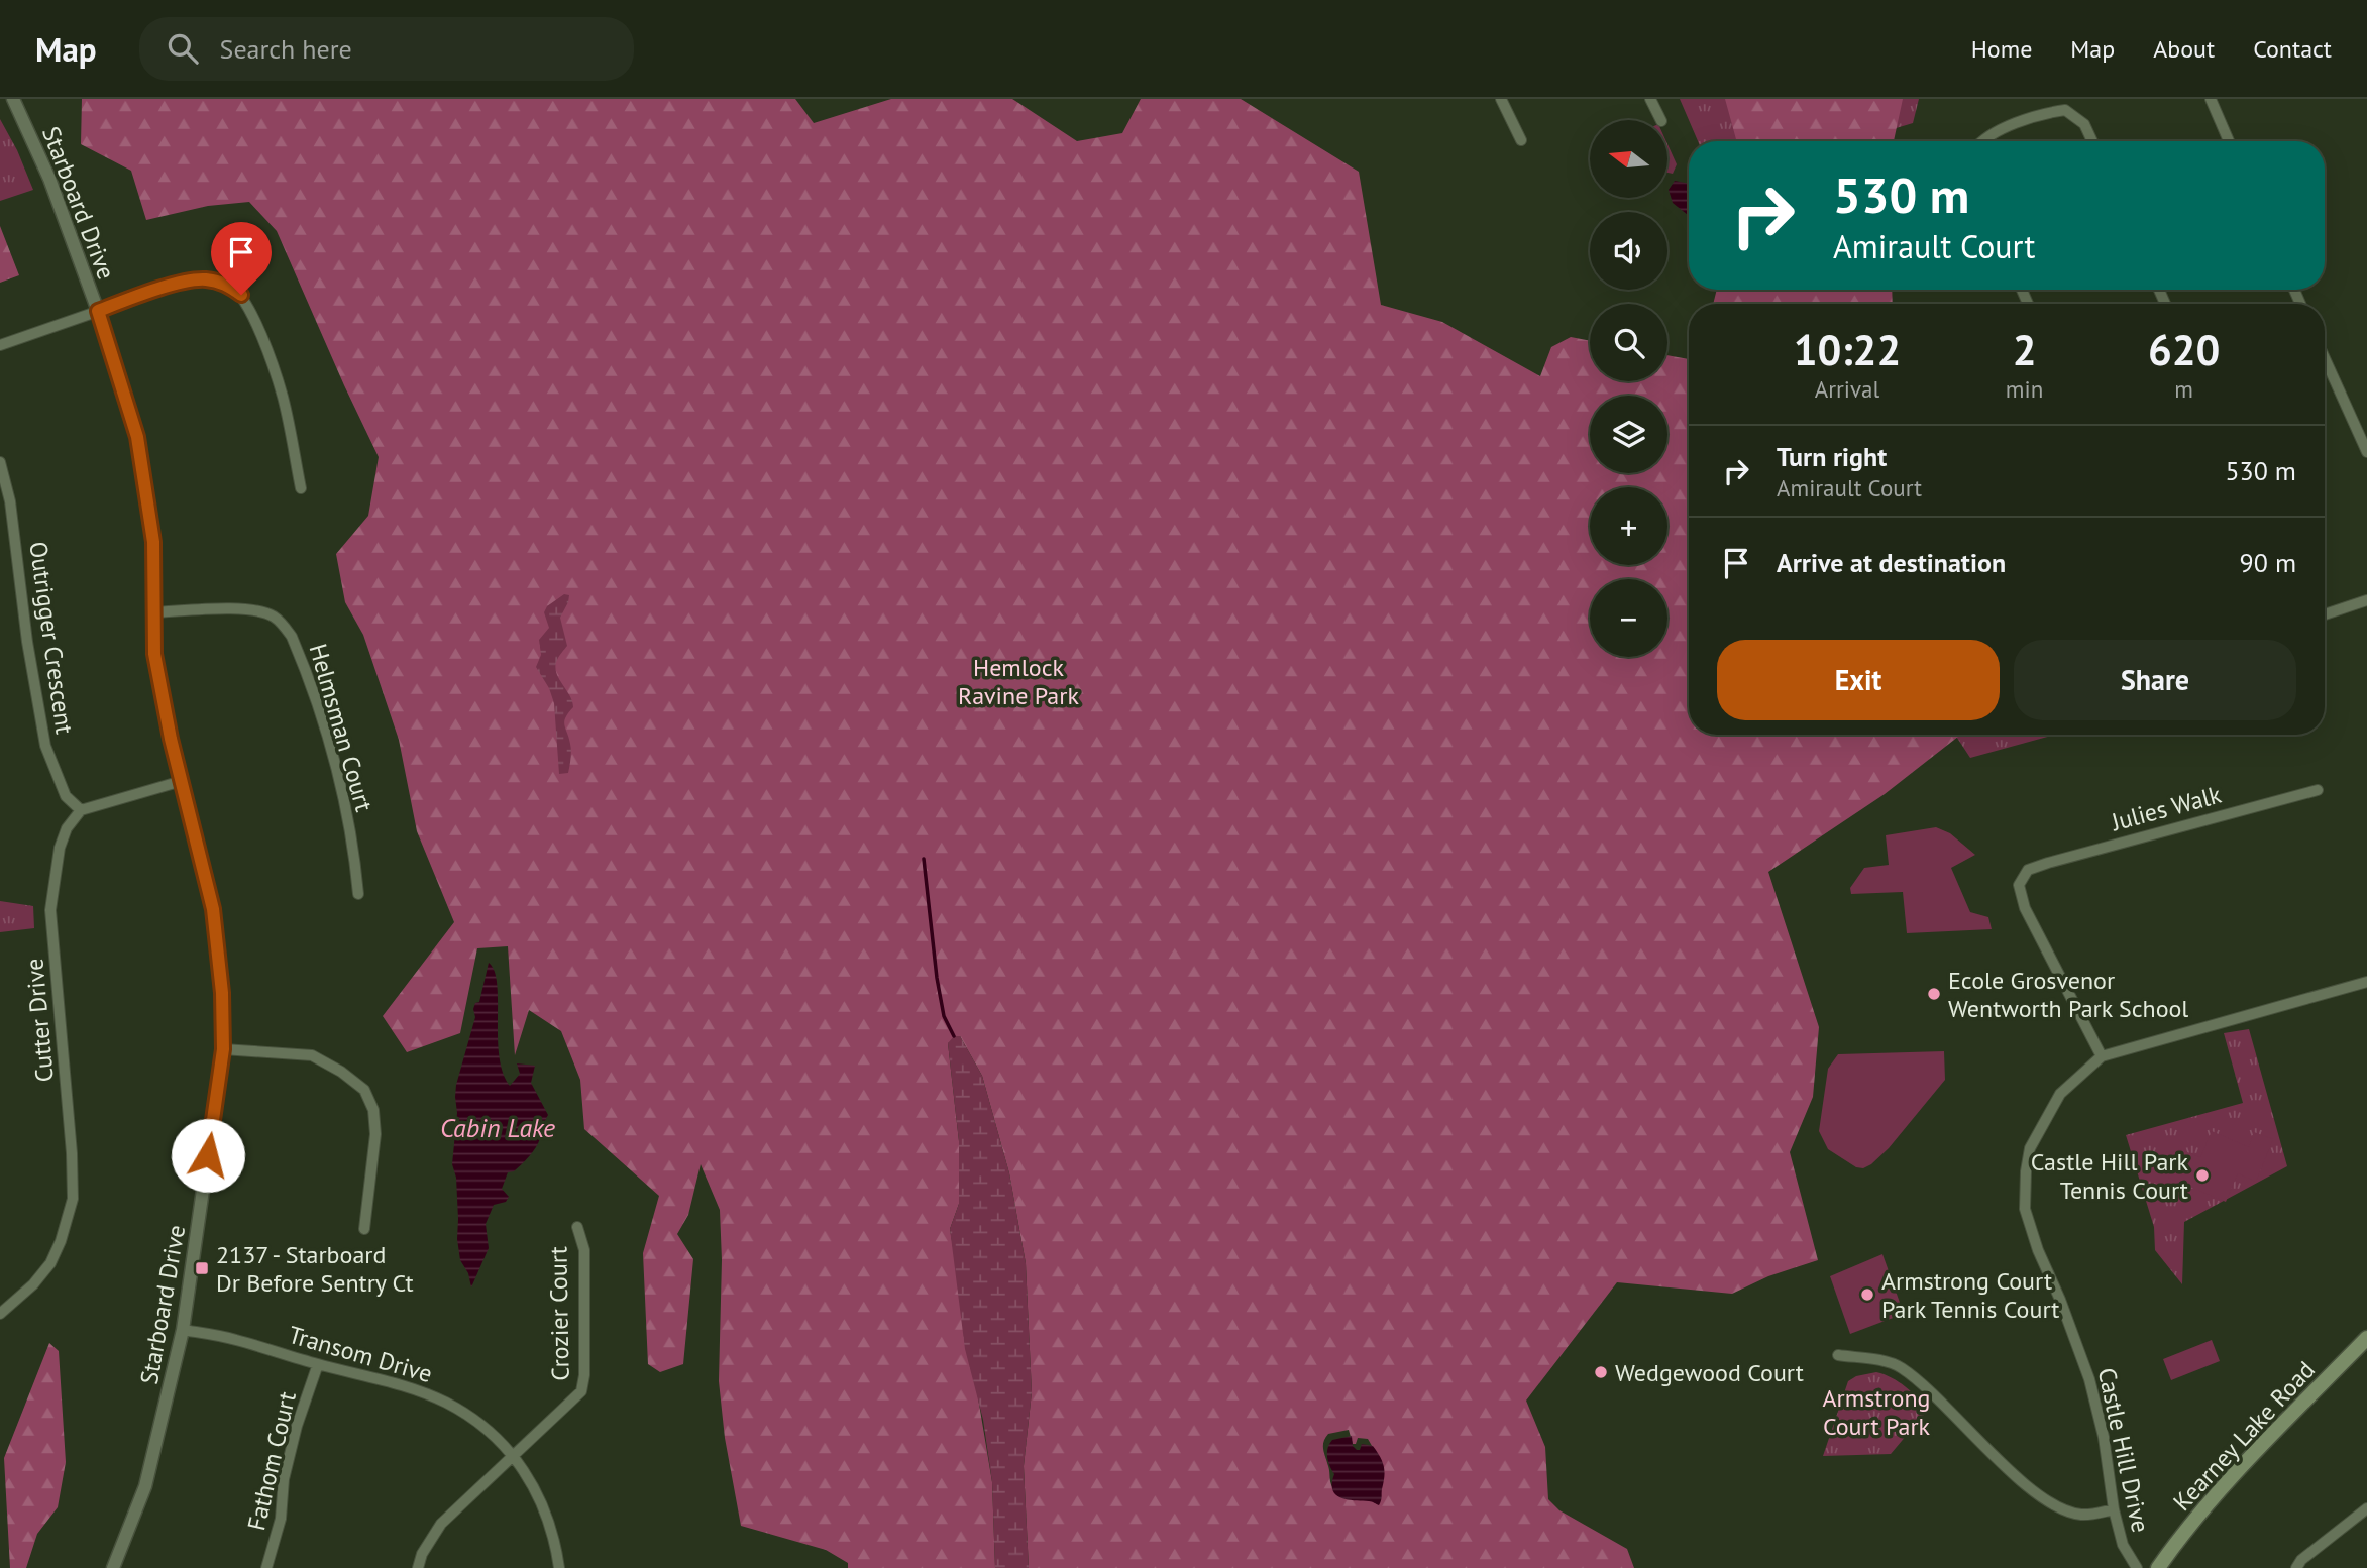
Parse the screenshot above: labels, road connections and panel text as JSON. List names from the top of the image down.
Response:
{
  "streets": {
    "main road": ["Kearney Lake Road"],
    "street": [
      "Starboard Drive",
      "Outrigger Crescent",
      "Helmsman Court",
      "Julies Walk",
      "Cutter Drive",
      "Crozier Court",
      "Transom Drive",
      "Castle Hill Drive",
      "Fathom Court"
    ]
  },
  "crossings": [
    ["Starboard Drive", "Helmsman Court"],
    ["Starboard Drive", "Transom Drive"],
    ["Outrigger Crescent", "Cutter Drive"],
    ["Julies Walk", "Castle Hill Drive"],
    ["Crozier Court", "Transom Drive"],
    ["Transom Drive", "Fathom Court"]
  ],
  "water": ["Cabin Lake"],
  "parks": ["Hemlock Ravine Park", "Armstrong Court Park"],
  "places": {
    "other": [
      "Ecole Grosvenor Wentworth Park School",
      "Castle Hill Park Tennis Court",
      "Armstrong Court Park Tennis Court",
      "Wedgewood Court"
    ],
    "transit": ["2137 - Starboard Dr Before Sentry Ct"]
  },
  "north": "left",
  "page": {
    "header": "Map",
    "search": "Search here",
    "nav": [
      "Home",
      "Map",
      "About",
      "Contact"
    ],
    "map_buttons": ["+", "−"],
    "turn": ["530 m", "Amirault Court"],
    "eta": [
      "10:22",
      "Arrival",
      "2",
      "min",
      "620",
      "m"
    ],
    "list": [
      {
        "name": "Turn right",
        "note": "Amirault Court",
        "value": "530 m"
      },
      {
        "name": "Arrive at destination",
        "value": "90 m"
      }
    ],
    "buttons": ["Exit", "Share"]
  }
}
